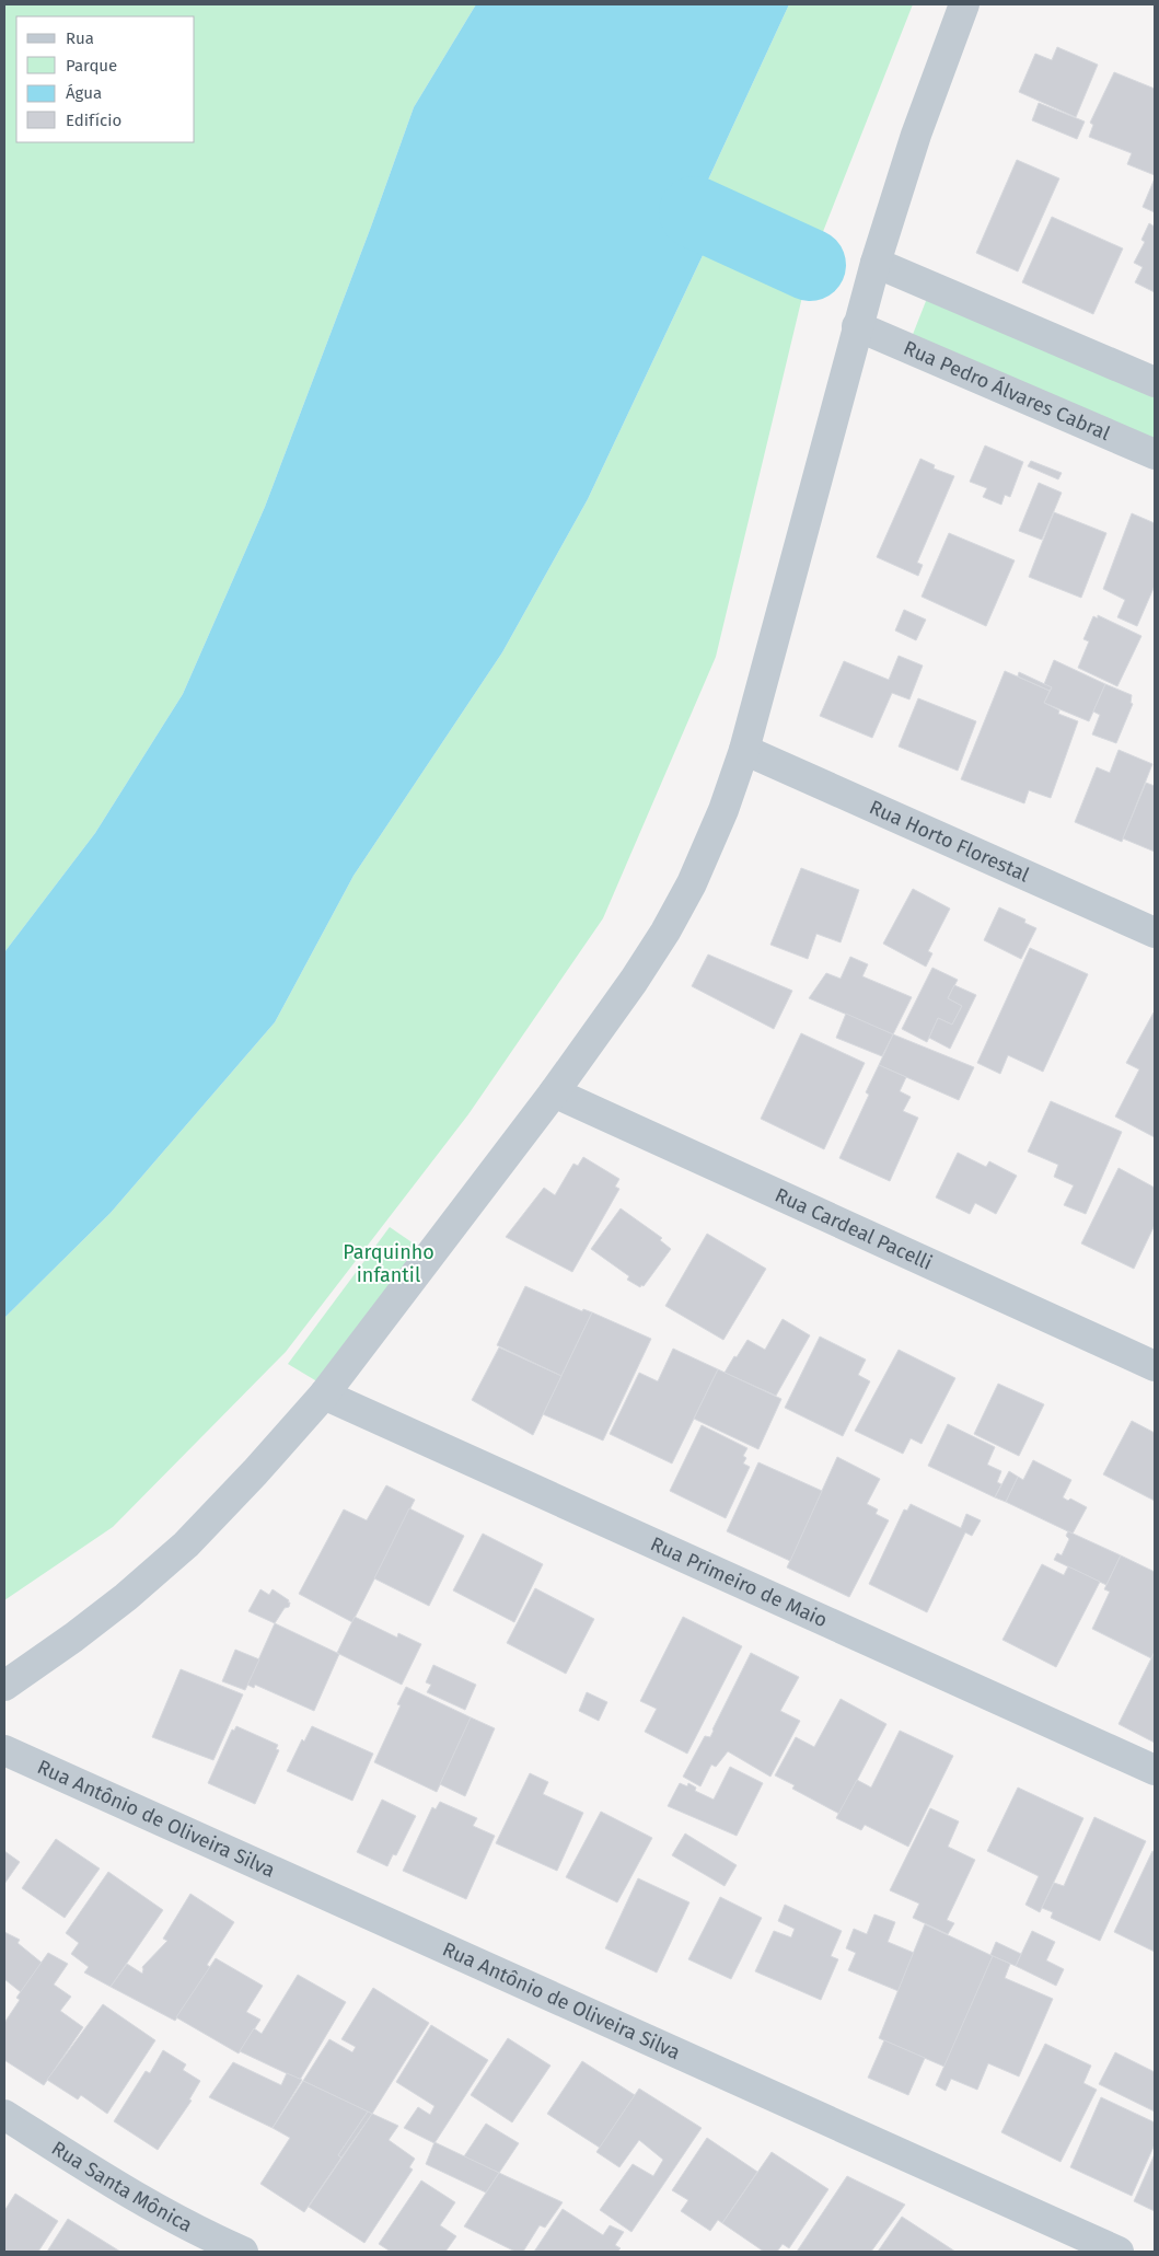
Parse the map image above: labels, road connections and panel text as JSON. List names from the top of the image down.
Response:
{
  "streets": {
    "street": [
      "Rua Pedro Álvares Cabral",
      "Rua Horto Florestal",
      "Rua Cardeal Pacelli",
      "Rua Primeiro de Maio",
      "Rua Antônio de Oliveira Silva",
      "Rua Santa Mônica"
    ]
  },
  "parks": ["Parquinho infantil"],
  "legend": [
    "Rua",
    "Parque",
    "Água",
    "Edifício"
  ]
}
